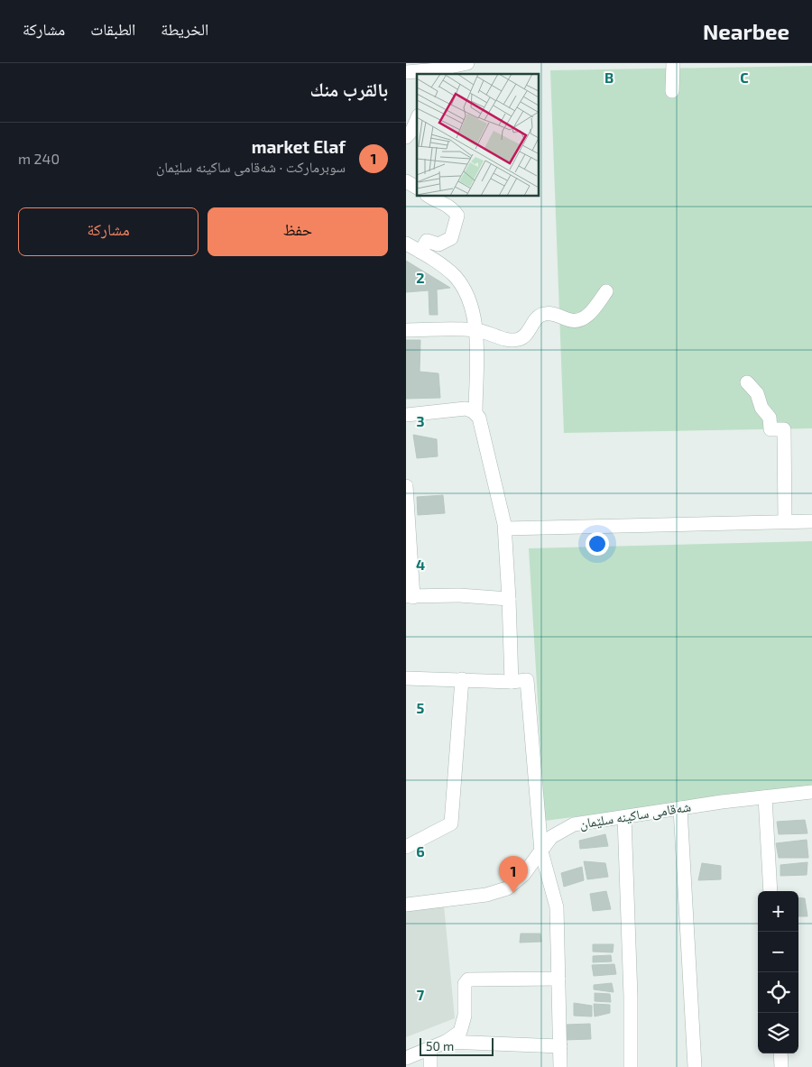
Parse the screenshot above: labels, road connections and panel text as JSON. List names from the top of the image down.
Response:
{
  "streets": {
    "street": ["شەقامی ساکینە سلێمان"]
  },
  "scale_bar": "50 m",
  "page": {
    "header": "Nearbee",
    "nav": ["الخريطة", "الطبقات", "مشاركة"],
    "heading": "بالقرب منك",
    "list": [
      {
        "mark": "1",
        "name": "market Elaf",
        "note": "سوبرماركت · شەقامی ساکینە سلێمان",
        "value": "240 m"
      }
    ],
    "buttons": ["حفظ", "مشاركة"],
    "pins": "1",
    "map_buttons": ["+", "−"],
    "scale": "50 m"
  },
  "grid": {
    "columns": ["B", "C"],
    "rows": [
      "2",
      "3",
      "4",
      "5",
      "6",
      "7"
    ]
  }
}
